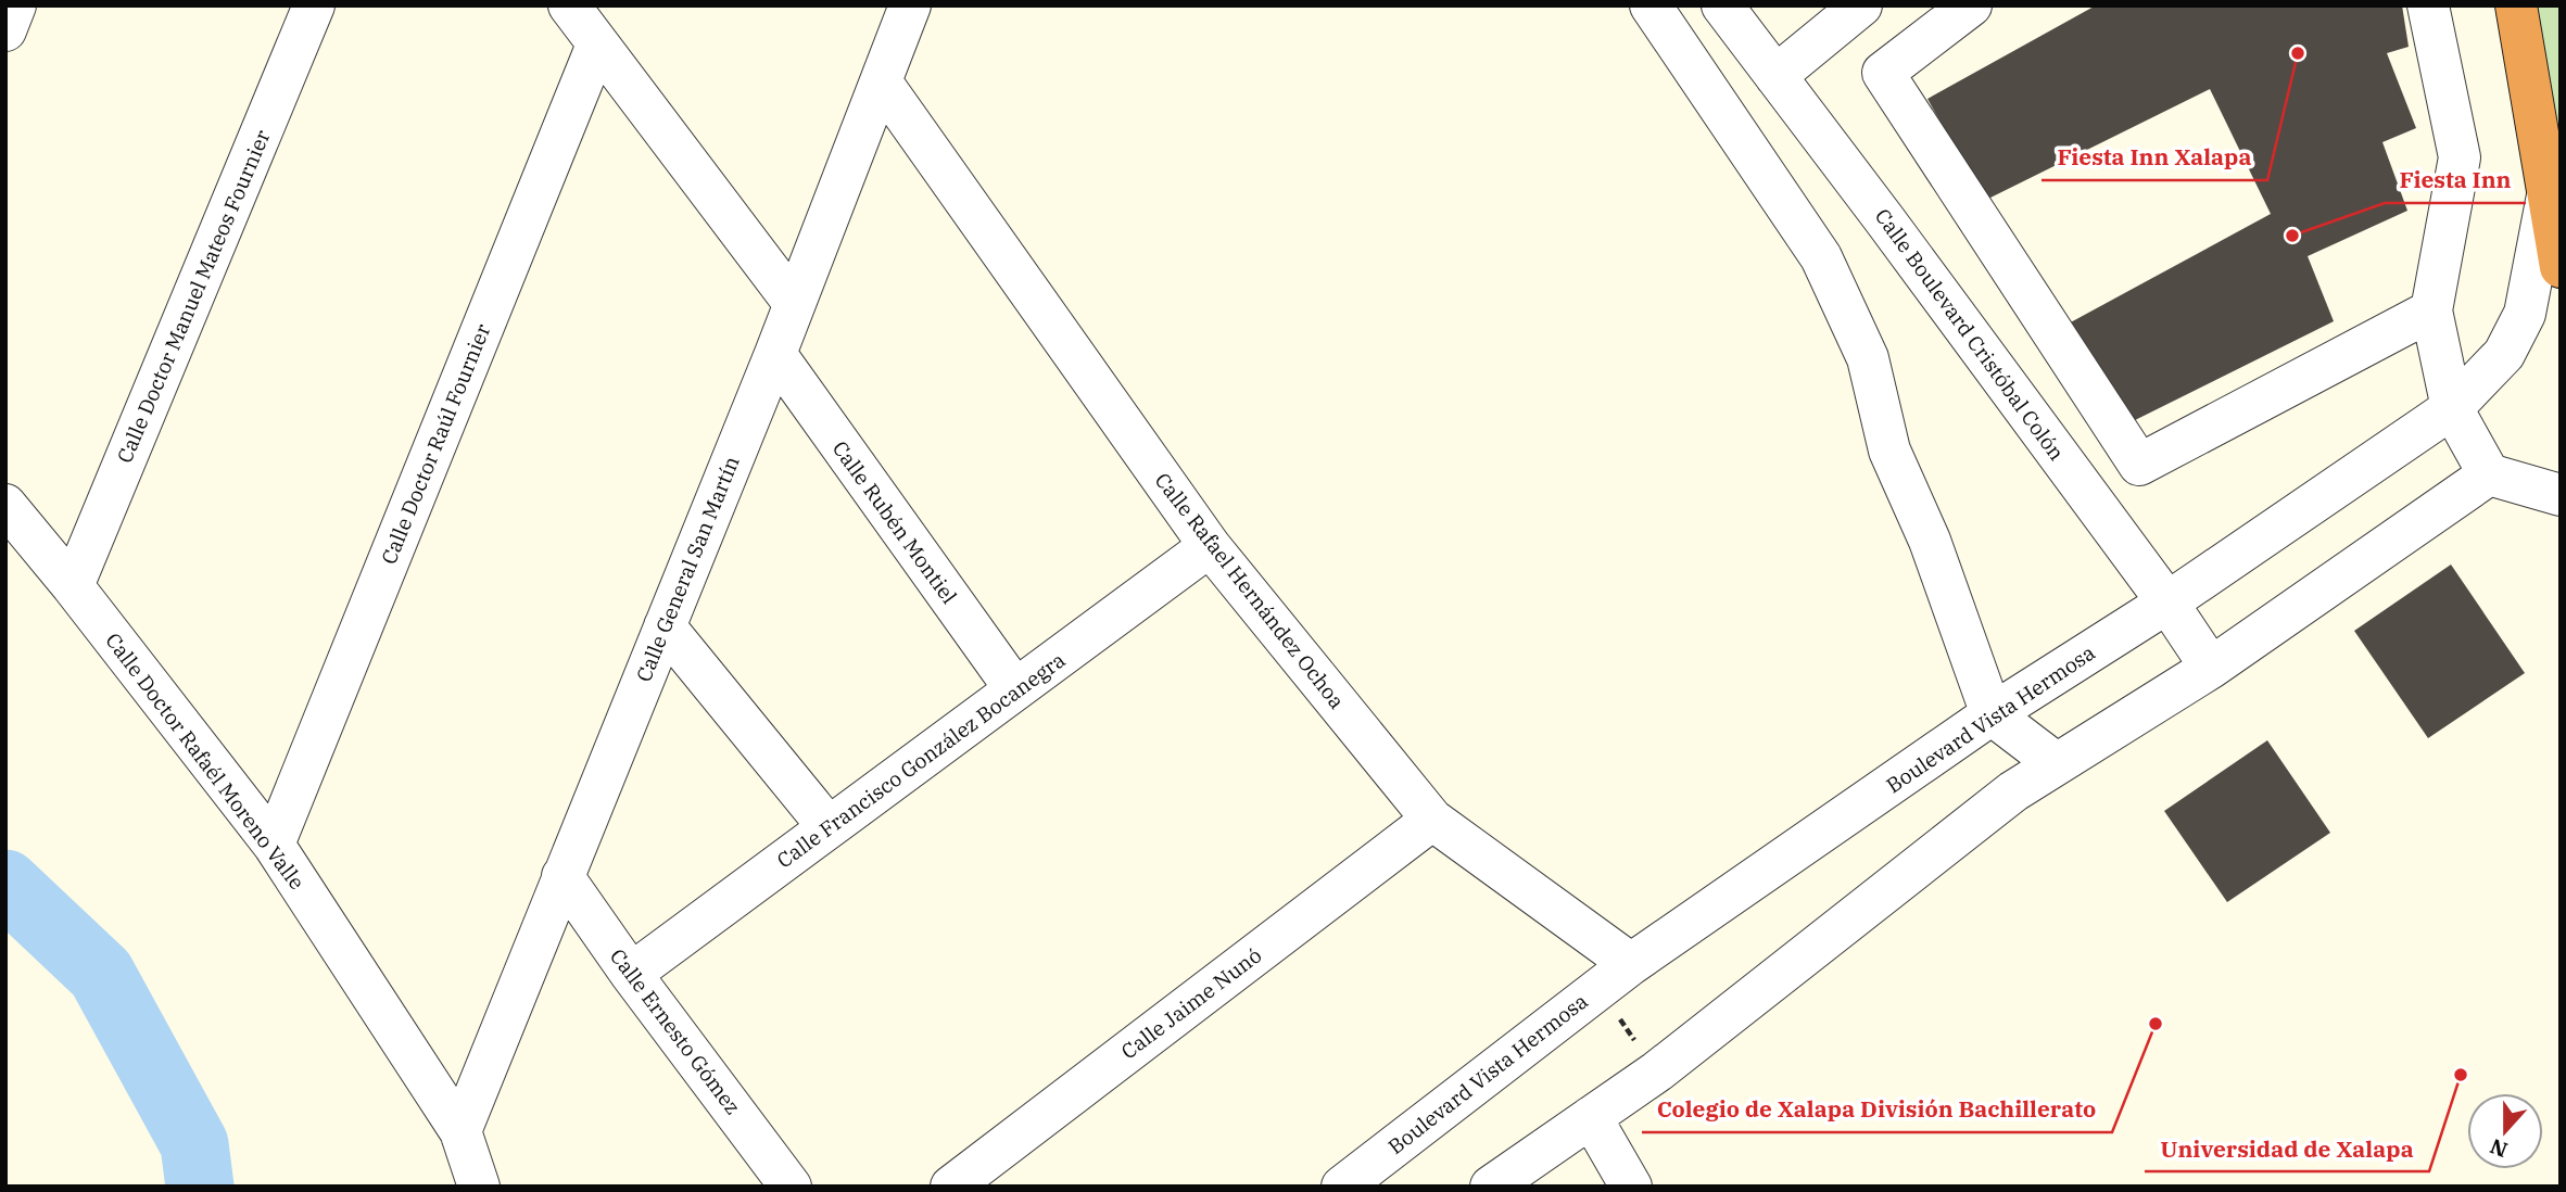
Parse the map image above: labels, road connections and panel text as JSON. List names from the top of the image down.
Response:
{
  "streets": {
    "street": [
      "Calle Doctor Manuel Mateos Fournier",
      "Calle Boulevard Cristóbal Colón",
      "Calle Doctor Raúl Fournier",
      "Calle Rubén Montiel",
      "Calle General San Martín",
      "Calle Rafael Hernández Ochoa",
      "Boulevard Vista Hermosa",
      "Calle Francisco González Bocanegra",
      "Calle Doctor Rafaél Moreno Valle",
      "Calle Jaime Nunó",
      "Calle Ernesto Gómez"
    ]
  },
  "crossings": [
    ["Calle Doctor Manuel Mateos Fournier", "Calle Doctor Rafaél Moreno Valle"],
    ["Calle Boulevard Cristóbal Colón", "Boulevard Vista Hermosa"],
    ["Calle Doctor Raúl Fournier", "Calle Doctor Rafaél Moreno Valle"],
    ["Calle Rubén Montiel", "Calle General San Martín"],
    ["Calle Rubén Montiel", "Calle Francisco González Bocanegra"],
    ["Calle General San Martín", "Calle Rafael Hernández Ochoa"],
    ["Calle General San Martín", "Calle Doctor Rafaél Moreno Valle"],
    ["Calle General San Martín", "Calle Ernesto Gómez"],
    ["Calle Rafael Hernández Ochoa", "Boulevard Vista Hermosa"],
    ["Calle Rafael Hernández Ochoa", "Calle Francisco González Bocanegra"],
    ["Calle Rafael Hernández Ochoa", "Calle Jaime Nunó"],
    ["Calle Francisco González Bocanegra", "Calle Ernesto Gómez"]
  ],
  "places": [
    "Fiesta Inn Xalapa",
    "Fiesta Inn",
    "Colegio de Xalapa División Bachillerato",
    "Universidad de Xalapa"
  ],
  "north": "bottom"
}
